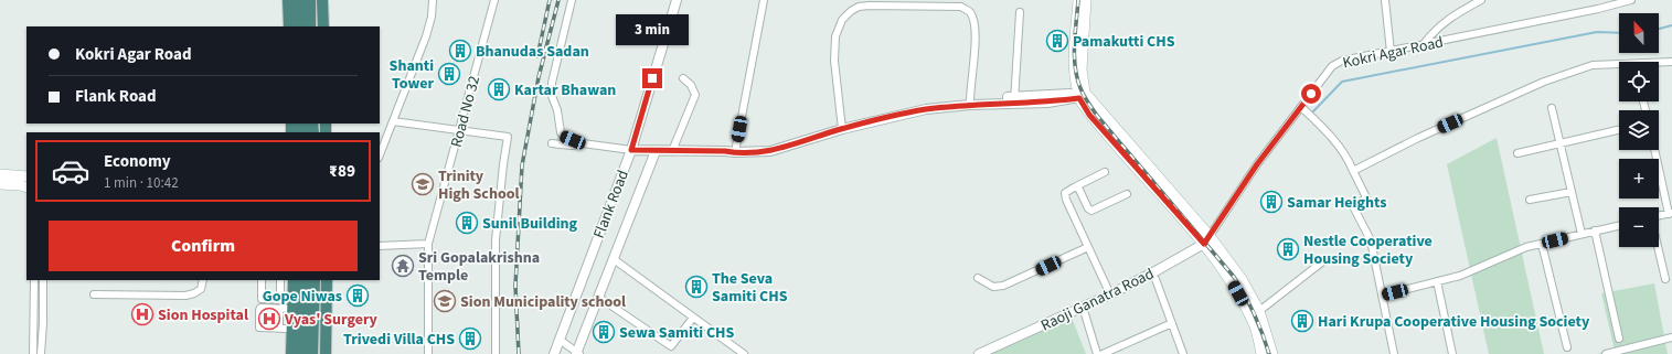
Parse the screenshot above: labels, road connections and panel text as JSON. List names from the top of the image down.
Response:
{
  "streets": {
    "street": [
      "Kokri Agar Road",
      "Road No 32",
      "Flank Road",
      "Raoji Ganatra Road"
    ]
  },
  "crossings": [
    ["Kokri Agar Road", "Raoji Ganatra Road"]
  ],
  "places": {
    "building": [
      "Pamakutti CHS",
      "Bhanudas Sadan",
      "Shanti Tower",
      "Kartar Bhawan",
      "Samar Heights",
      "Sunil Building",
      "Nestle Cooperative Housing Society",
      "The Seva Samiti CHS",
      "Gope Niwas",
      "Hari Krupa Cooperative Housing Society",
      "Sewa Samiti CHS",
      "Trivedi Villa CHS"
    ],
    "school or university": ["Trinity High School", "Sion Municipality school"],
    "temple": ["Sri Gopalakrishna Temple"],
    "hospital": ["Sion Hospital", "Vyas' Surgery"]
  },
  "north": "top",
  "page": {
    "map_buttons": ["+", "−"],
    "bubble": "3 min",
    "banner": ["Kokri Agar Road", "Flank Road"],
    "list": [
      {
        "name": "Economy",
        "note": "1 min · 10:42",
        "value": "₹89"
      }
    ],
    "buttons": "Confirm"
  }
}
